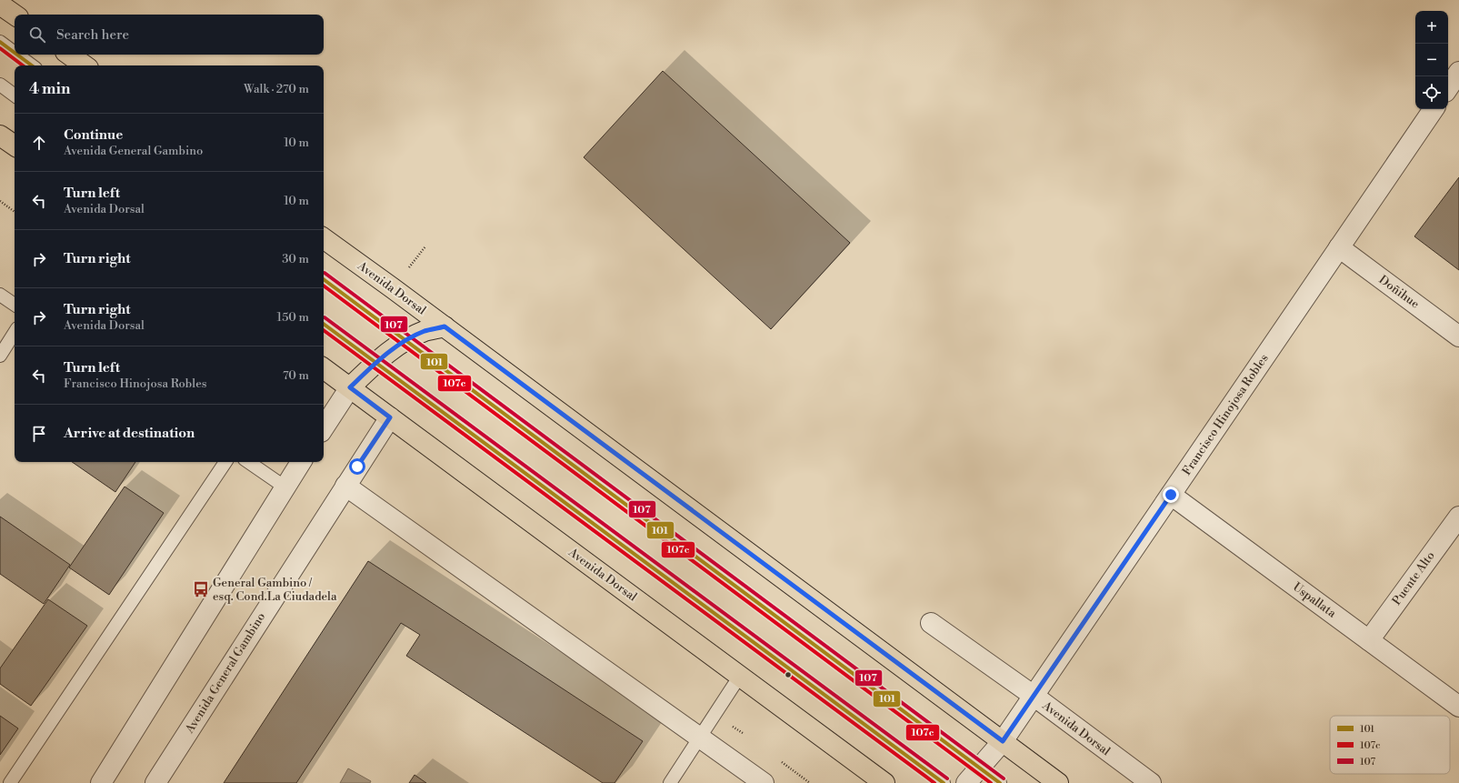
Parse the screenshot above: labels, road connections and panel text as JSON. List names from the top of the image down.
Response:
{
  "streets": {
    "main road": ["Avenida Dorsal"],
    "street": [
      "Doñihue",
      "Francisco Hinojosa Robles",
      "Puente Alto",
      "Uspallata",
      "Avenida General Gambino"
    ]
  },
  "crossings": [
    ["Avenida Dorsal", "Francisco Hinojosa Robles"],
    ["Avenida Dorsal", "Avenida General Gambino"],
    ["Doñihue", "Francisco Hinojosa Robles"],
    ["Francisco Hinojosa Robles", "Uspallata"],
    ["Puente Alto", "Uspallata"]
  ],
  "places": {
    "bus stop": ["General Gambino / esq. Cond.La Ciudadela"]
  },
  "lines": ["transit line 101", "transit line 107c", "transit line 107"],
  "legend": ["101", "107c", "107"],
  "page": {
    "map_buttons": ["+", "−"],
    "search": "Search here",
    "heading": ["4 min", "Walk · 270 m"],
    "list": [
      ["Continue", "Avenida General Gambino", "10 m"],
      ["Turn left", "Avenida Dorsal", "10 m"],
      ["Turn right", "30 m"],
      ["Turn right", "Avenida Dorsal", "150 m"],
      ["Turn left", "Francisco Hinojosa Robles", "70 m"],
      "Arrive at destination"
    ]
  }
}
